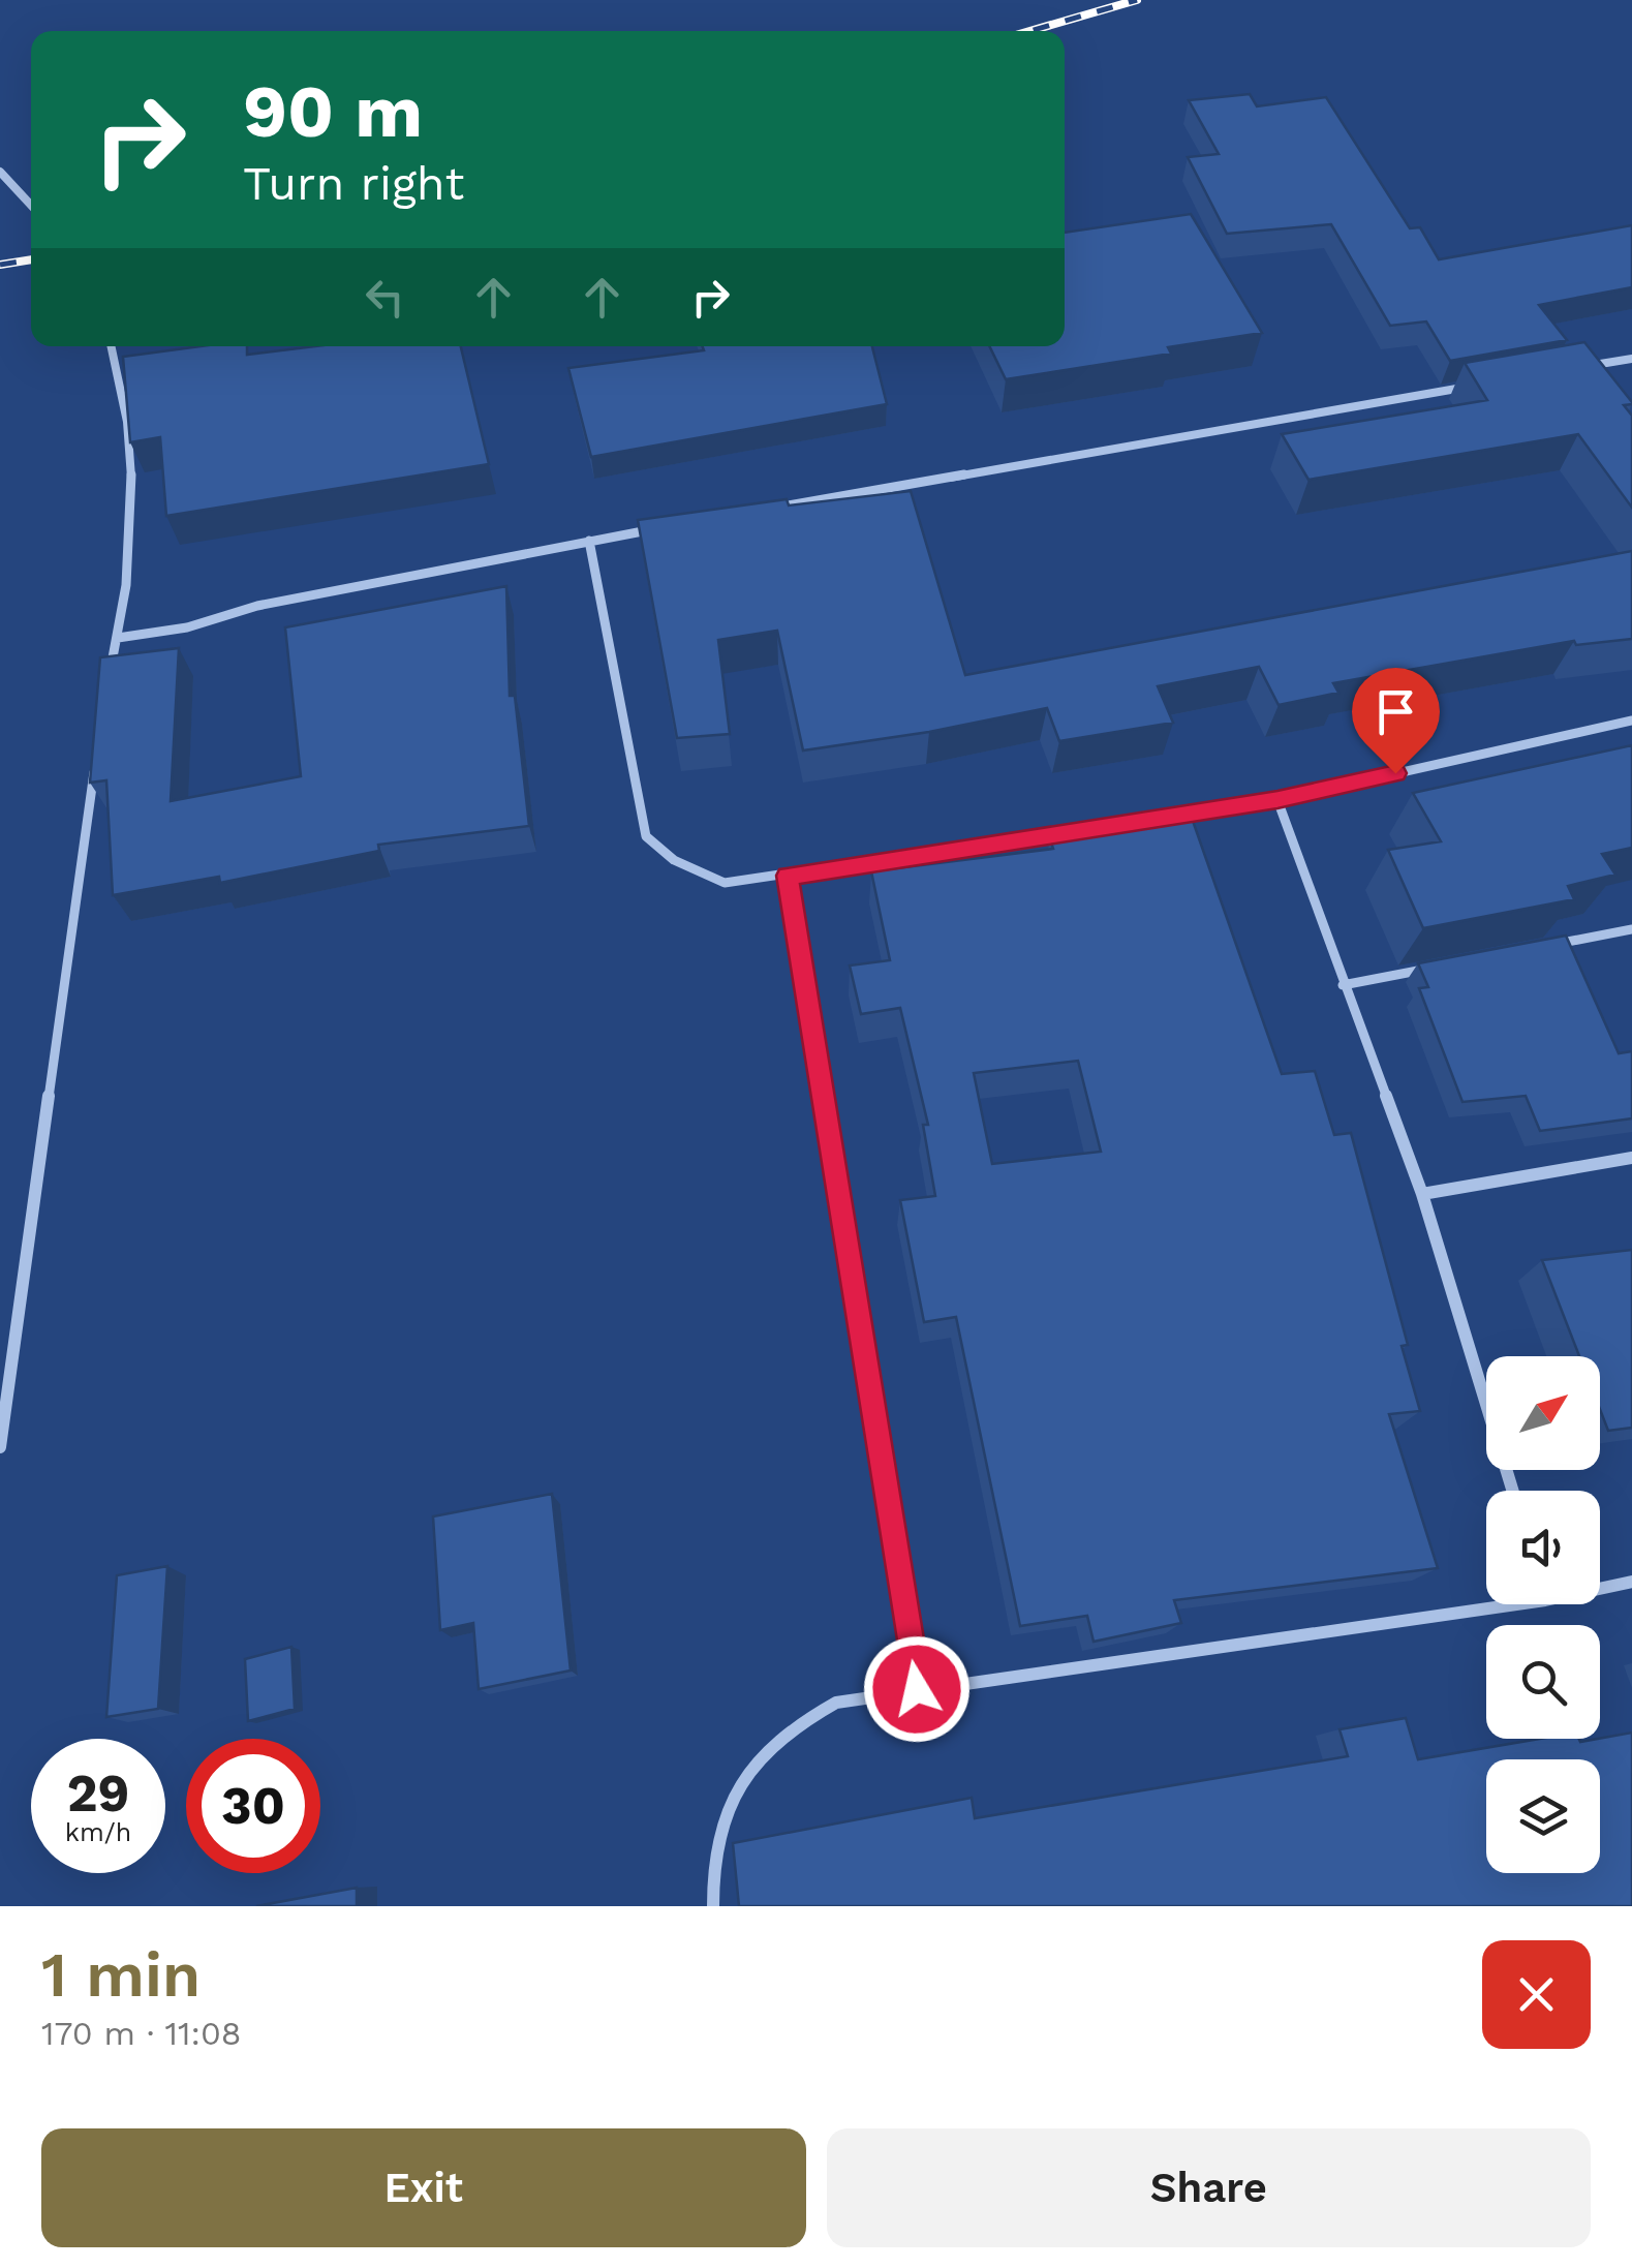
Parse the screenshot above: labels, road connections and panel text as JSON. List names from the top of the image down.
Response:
{
  "north": "top right",
  "page": {
    "turn": ["90 m", "Turn right"],
    "speed": "29 km/h",
    "limit": "30",
    "heading": ["1 min", "170 m · 11:08"],
    "buttons": ["Exit", "Share"]
  }
}
